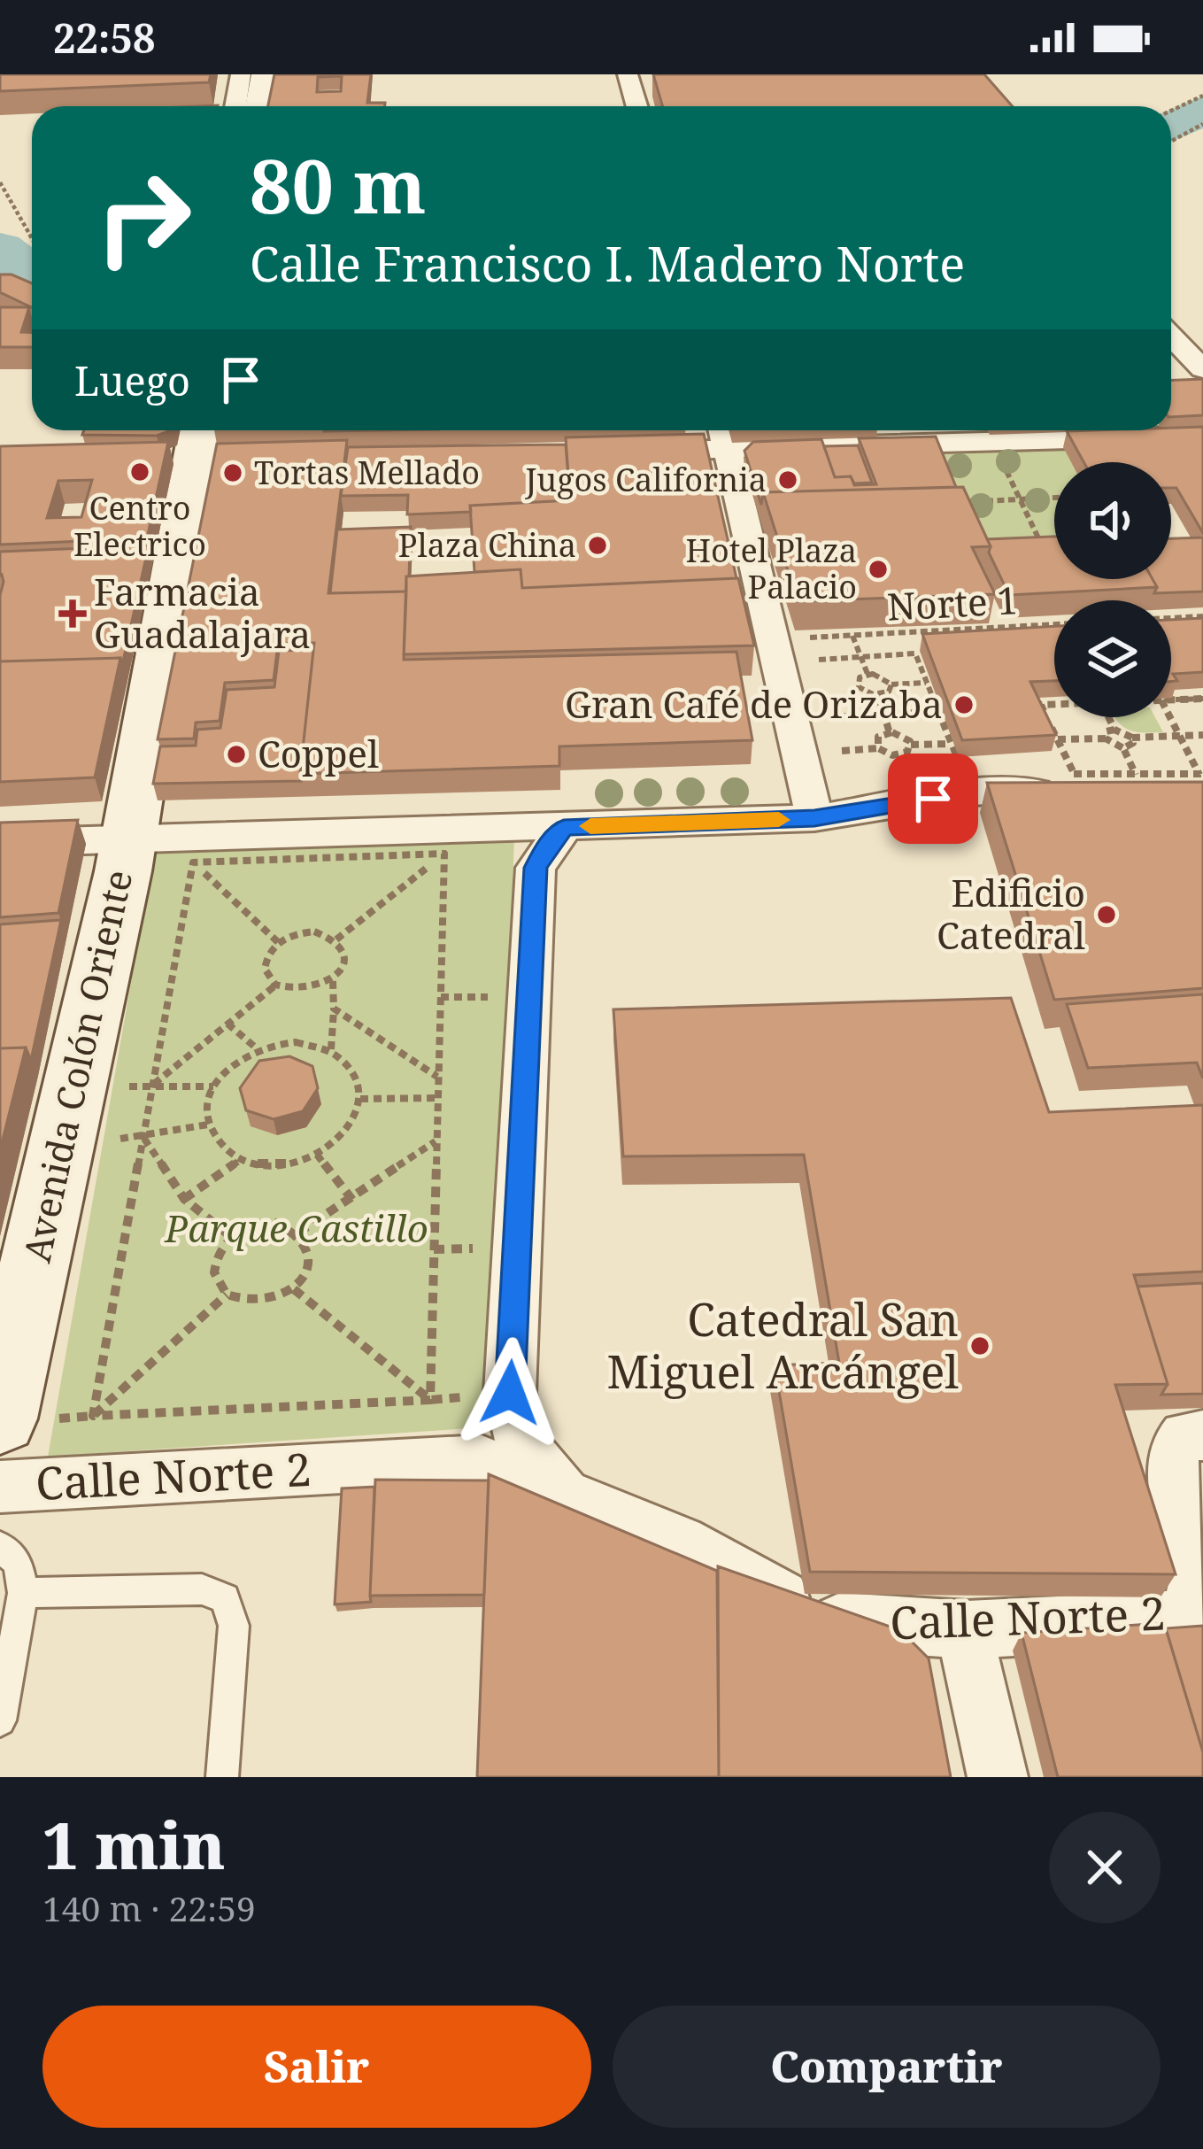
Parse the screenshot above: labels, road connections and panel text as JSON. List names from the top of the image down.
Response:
{
  "streets": {
    "street": ["Avenida Colón Oriente", "Calle Norte 2"],
    "path": ["Norte 1"]
  },
  "parks": ["Parque Castillo"],
  "places": {
    "other": [
      "Centro Electrico",
      "Tortas Mellado",
      "Jugos California",
      "Plaza China",
      "Hotel Plaza Palacio",
      "Gran Café de Orizaba",
      "Coppel",
      "Edificio Catedral",
      "Catedral San Miguel Arcángel"
    ],
    "health": ["Farmacia Guadalajara"]
  },
  "page": {
    "status": "22:58",
    "turn": ["80 m", "Calle Francisco I. Madero Norte"],
    "then": "Luego",
    "heading": ["1 min", "140 m · 22:59"],
    "buttons": ["Salir", "Compartir"]
  }
}
